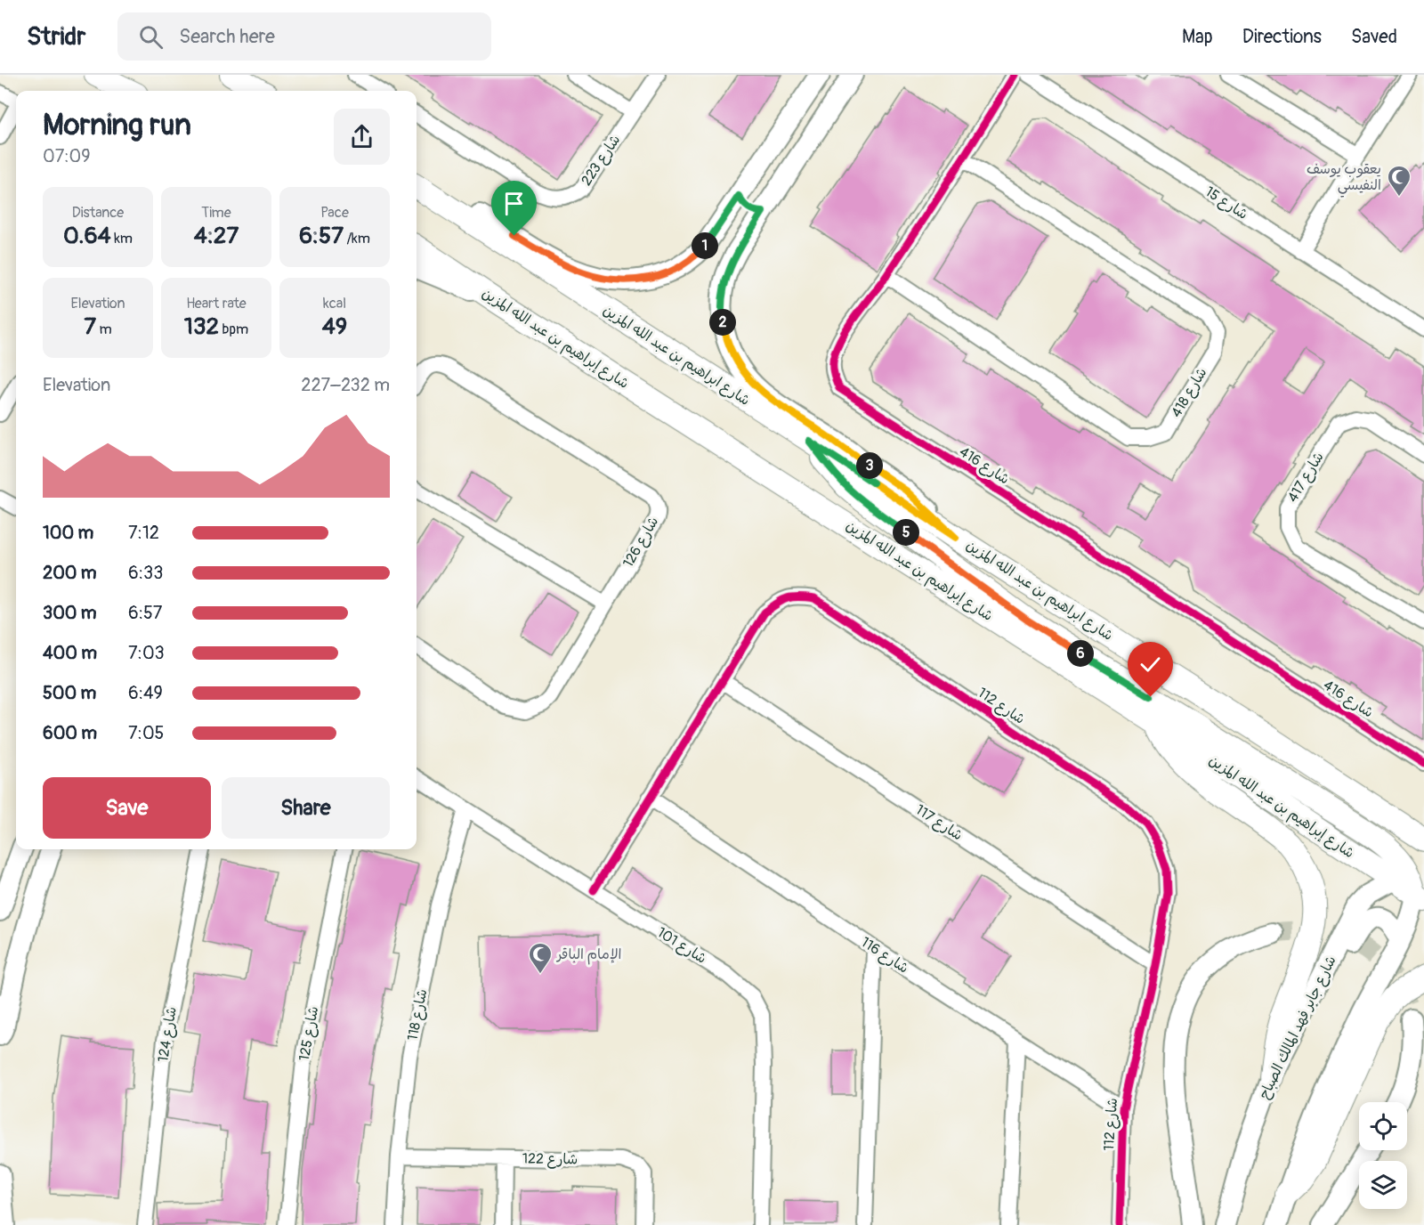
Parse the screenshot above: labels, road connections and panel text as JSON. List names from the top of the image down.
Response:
{
  "streets": {
    "main road": ["شارع إبراهيم بن عبد الله المزين", "شارع ابراهيم بن عبد الله المزين"],
    "street": [
      "شارع 223",
      "شارع 15",
      "شارع 418",
      "شارع 416",
      "شارع 417",
      "شارع 126",
      "شارع 112",
      "شارع 117",
      "شارع 101",
      "شارع 116",
      "شارع 118",
      "شارع جابر فهد المالك الصباح",
      "شارع 125",
      "شارع 124",
      "شارع 122"
    ]
  },
  "crossings": [
    ["شارع إبراهيم بن عبد الله المزين", "شارع جابر فهد المالك الصباح"],
    ["شارع 418", "شارع 416"],
    ["شارع 112", "شارع 117"],
    ["شارع 112", "شارع 101"],
    ["شارع 112", "شارع 116"],
    ["شارع 101", "شارع 118"],
    ["شارع 118", "شارع 122"]
  ],
  "places": {
    "mosque": ["يعقوب يوسف النفيسي", "الإمام الباقر"]
  },
  "page": {
    "header": "Stridr",
    "search": "Search here",
    "nav": ["Map", "Directions", "Saved"],
    "heading": ["Morning run", "07:09"],
    "stats": [
      ["Distance", "0.64 km"],
      ["Time", "4:27"],
      ["Pace", "6:57 /km"],
      ["Elevation", "7 m"],
      ["Heart rate", "132 bpm"],
      ["kcal", "49"]
    ],
    "pins": [
      "1",
      "2",
      "3",
      "5",
      "6"
    ],
    "chart": ["Elevation", "227–232 m"],
    "list": [
      {
        "name": "100 m",
        "note": "7:12"
      },
      {
        "name": "200 m",
        "note": "6:33"
      },
      {
        "name": "300 m",
        "note": "6:57"
      },
      {
        "name": "400 m",
        "note": "7:03"
      },
      {
        "name": "500 m",
        "note": "6:49"
      },
      {
        "name": "600 m",
        "note": "7:05"
      }
    ],
    "buttons": ["Save", "Share"]
  }
}
